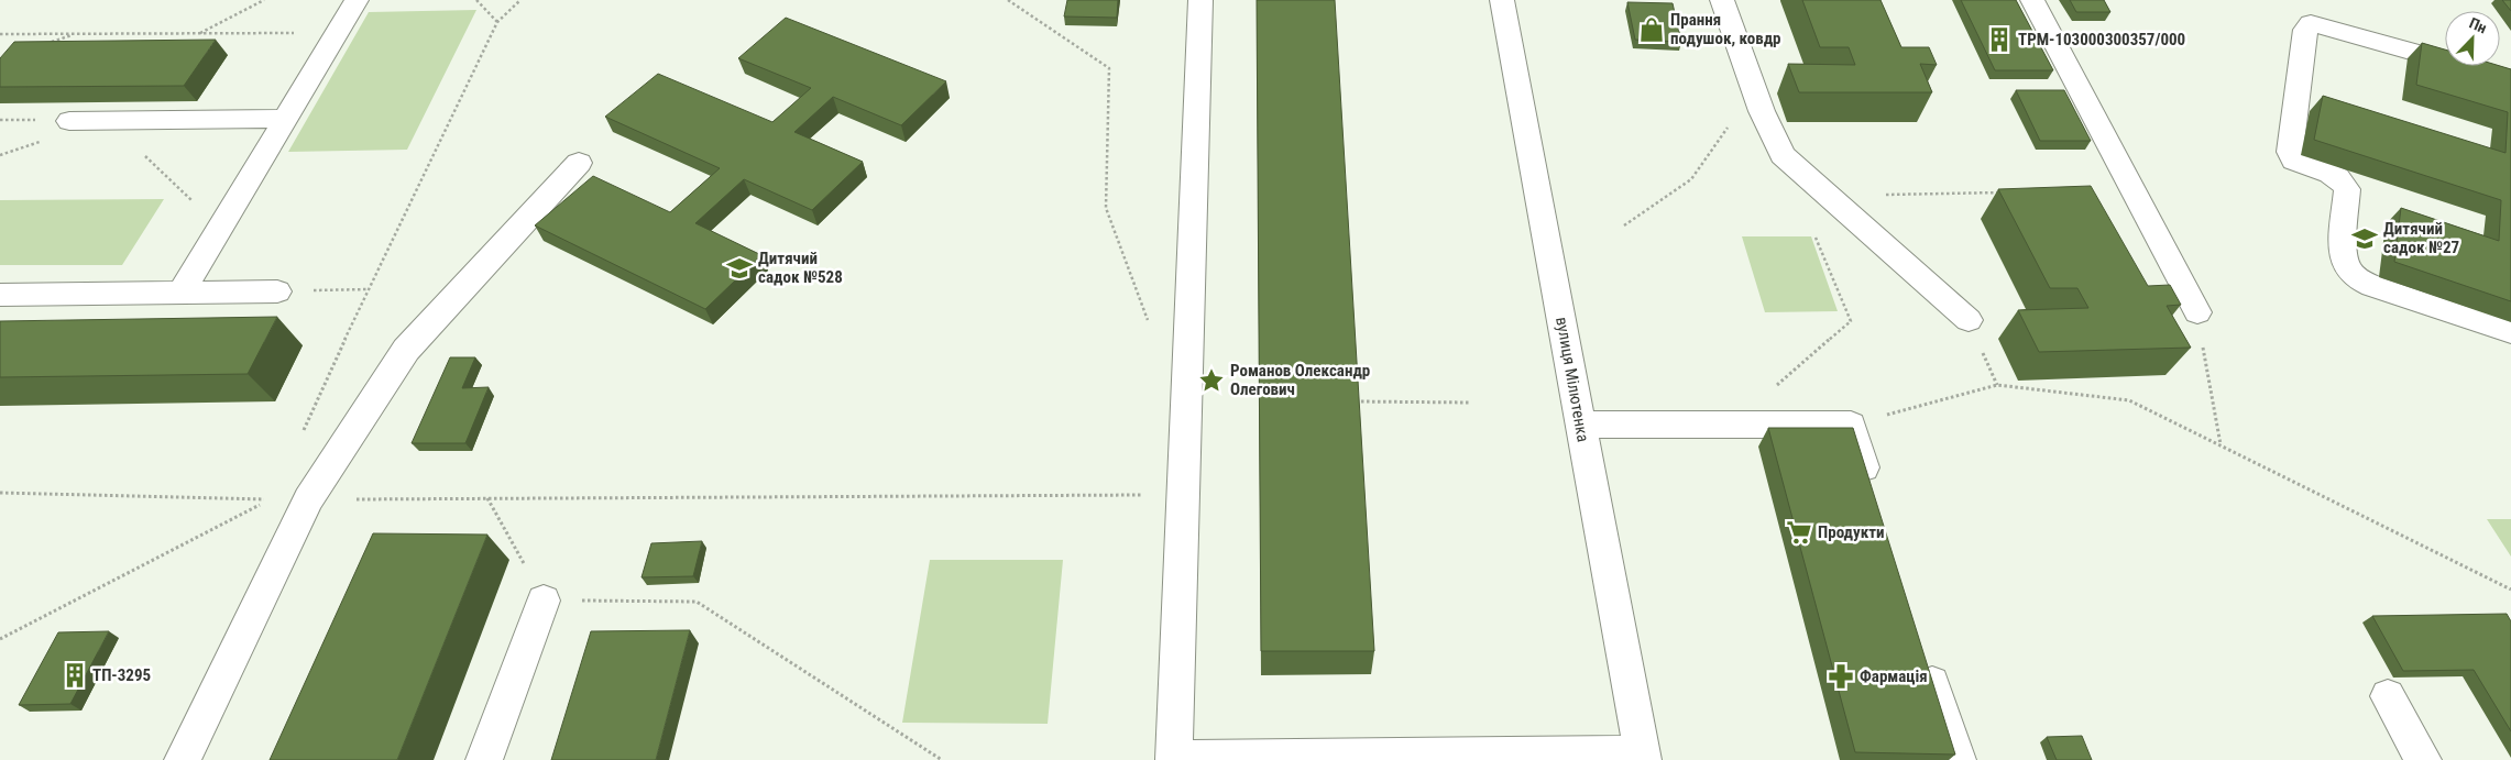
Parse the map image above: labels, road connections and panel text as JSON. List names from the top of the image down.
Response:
{
  "streets": {
    "street": ["вулиця Мілютенка"]
  },
  "places": {
    "shop": ["Прання подушок, ковдр"],
    "building": ["ТРМ-103000300357/000", "ТП-3295"],
    "school or university": ["Дитячий садок №27", "Дитячий садок №528"],
    "place": ["Романов Олександр Олегович"],
    "supermarket": ["Продукти"],
    "pharmacy": ["Фармація"]
  },
  "north": "top right"
}
